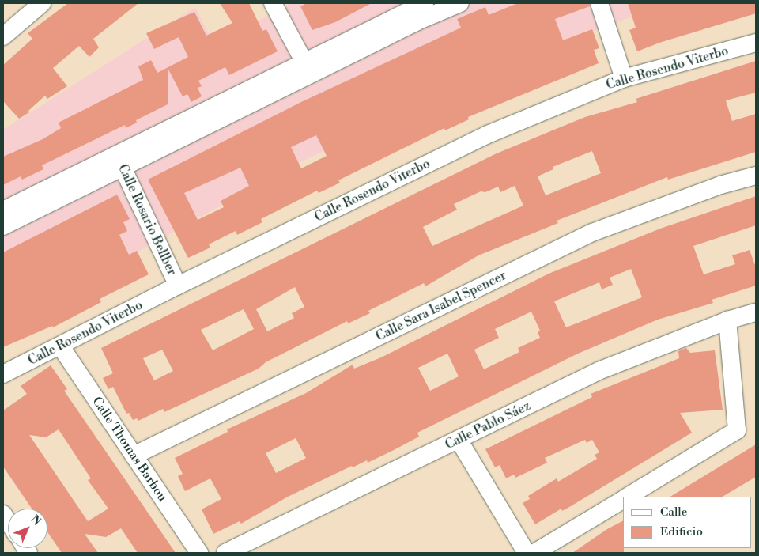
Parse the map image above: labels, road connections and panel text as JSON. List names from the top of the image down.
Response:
{
  "streets": {
    "street": [
      "Calle Rosendo Viterbo",
      "Calle Rosario Bellber",
      "Calle Sara Isabel Spencer",
      "Calle Pablo Sáez",
      "Calle Thomas Barbou"
    ]
  },
  "crossings": [
    ["Calle Rosendo Viterbo", "Calle Rosario Bellber"],
    ["Calle Rosendo Viterbo", "Calle Thomas Barbou"],
    ["Calle Sara Isabel Spencer", "Calle Thomas Barbou"]
  ],
  "legend": ["Calle", "Edificio"],
  "north": "top right"
}
